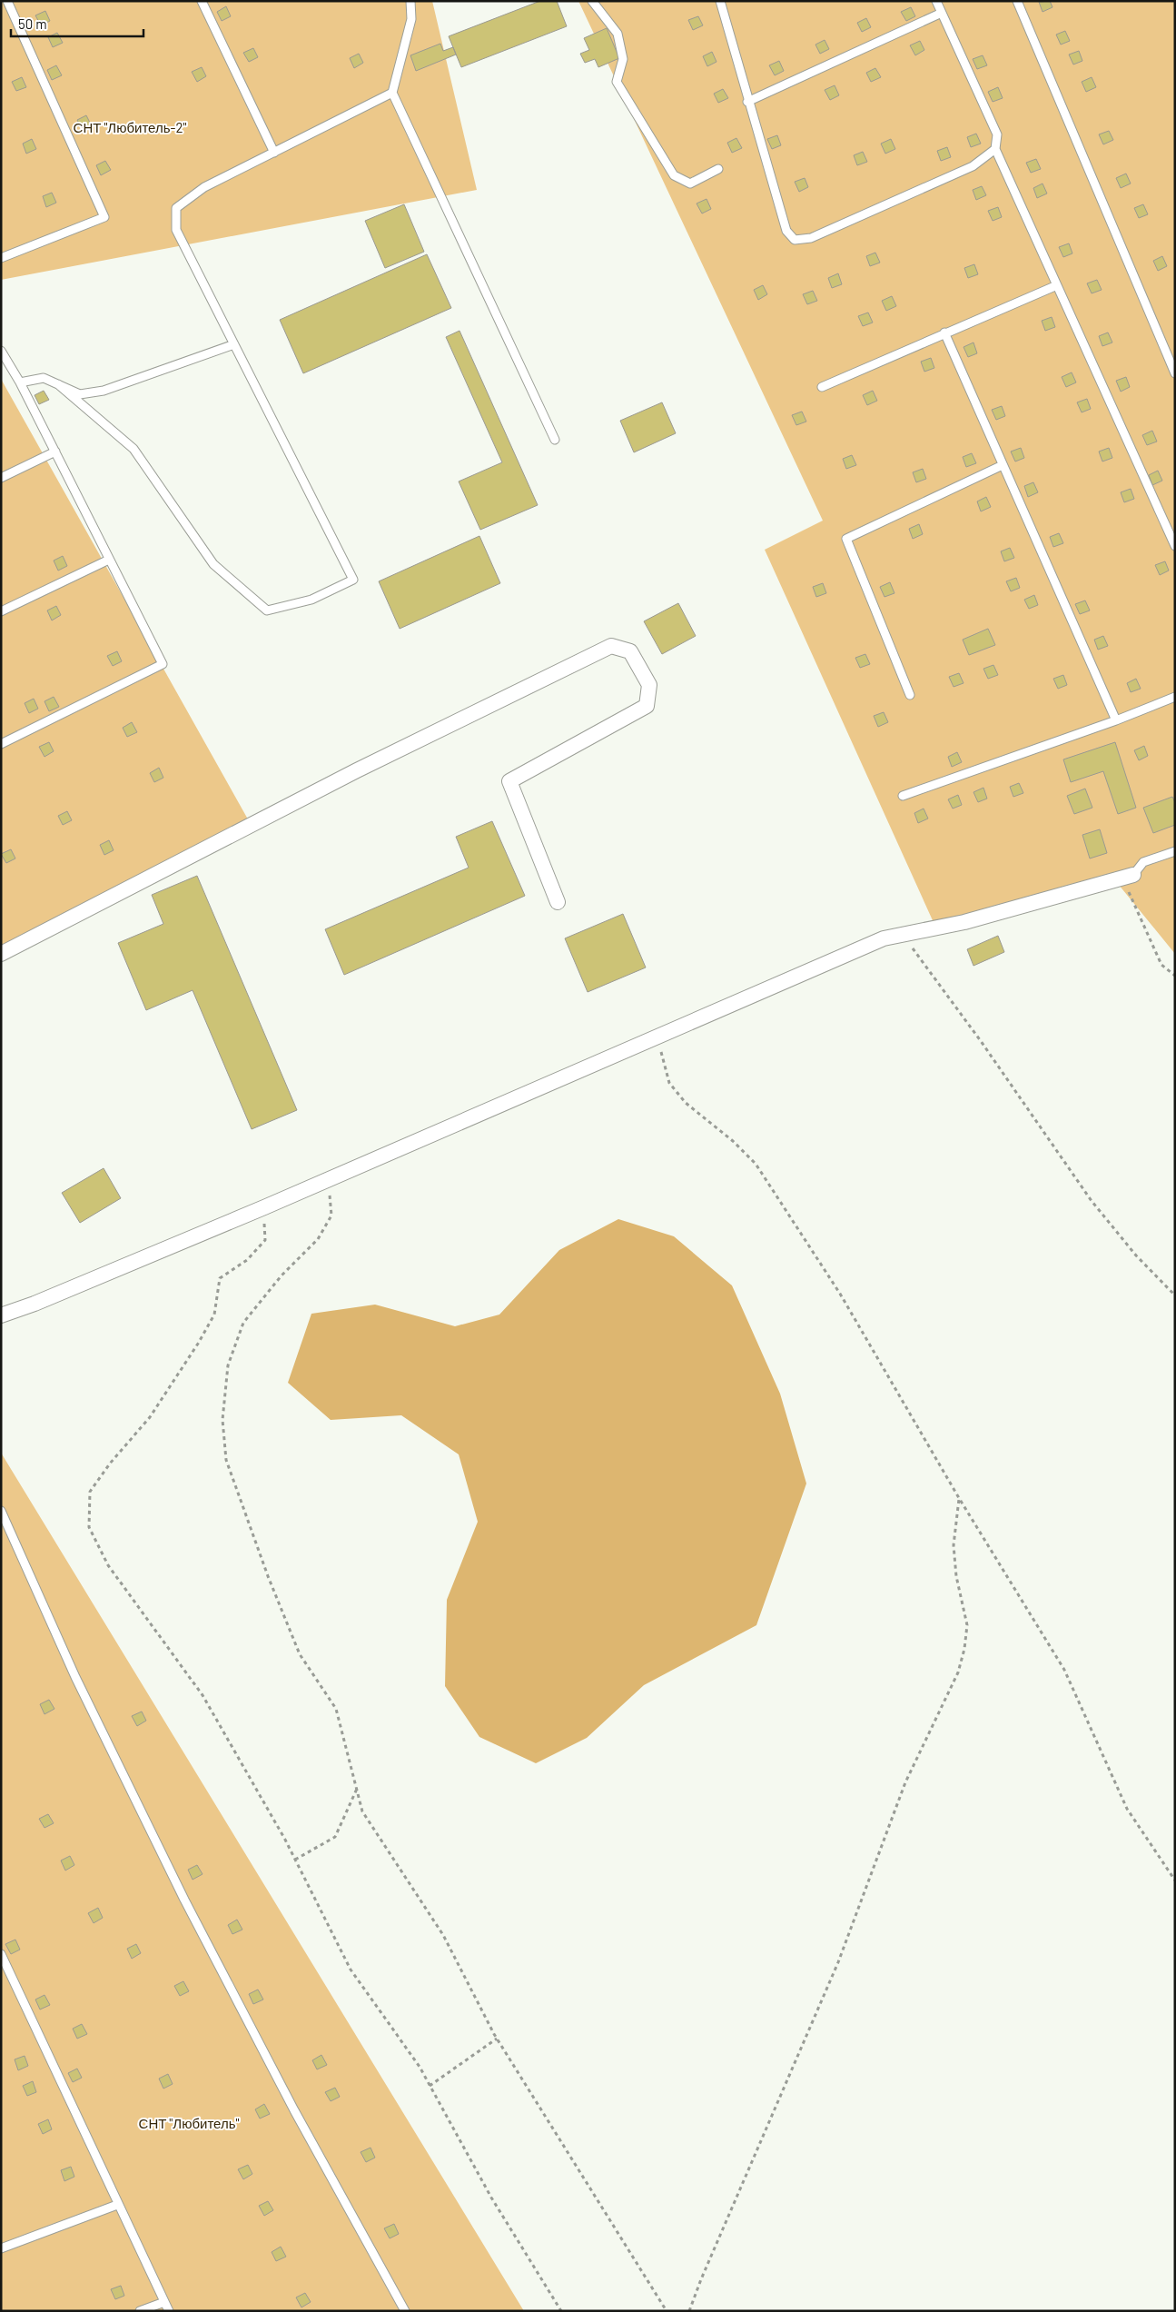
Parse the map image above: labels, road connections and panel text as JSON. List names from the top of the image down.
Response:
{
  "parks": ["СНТ \"Любитель-2\"", "СНТ \"Любитель\""],
  "scale_bar": "50 m"
}
